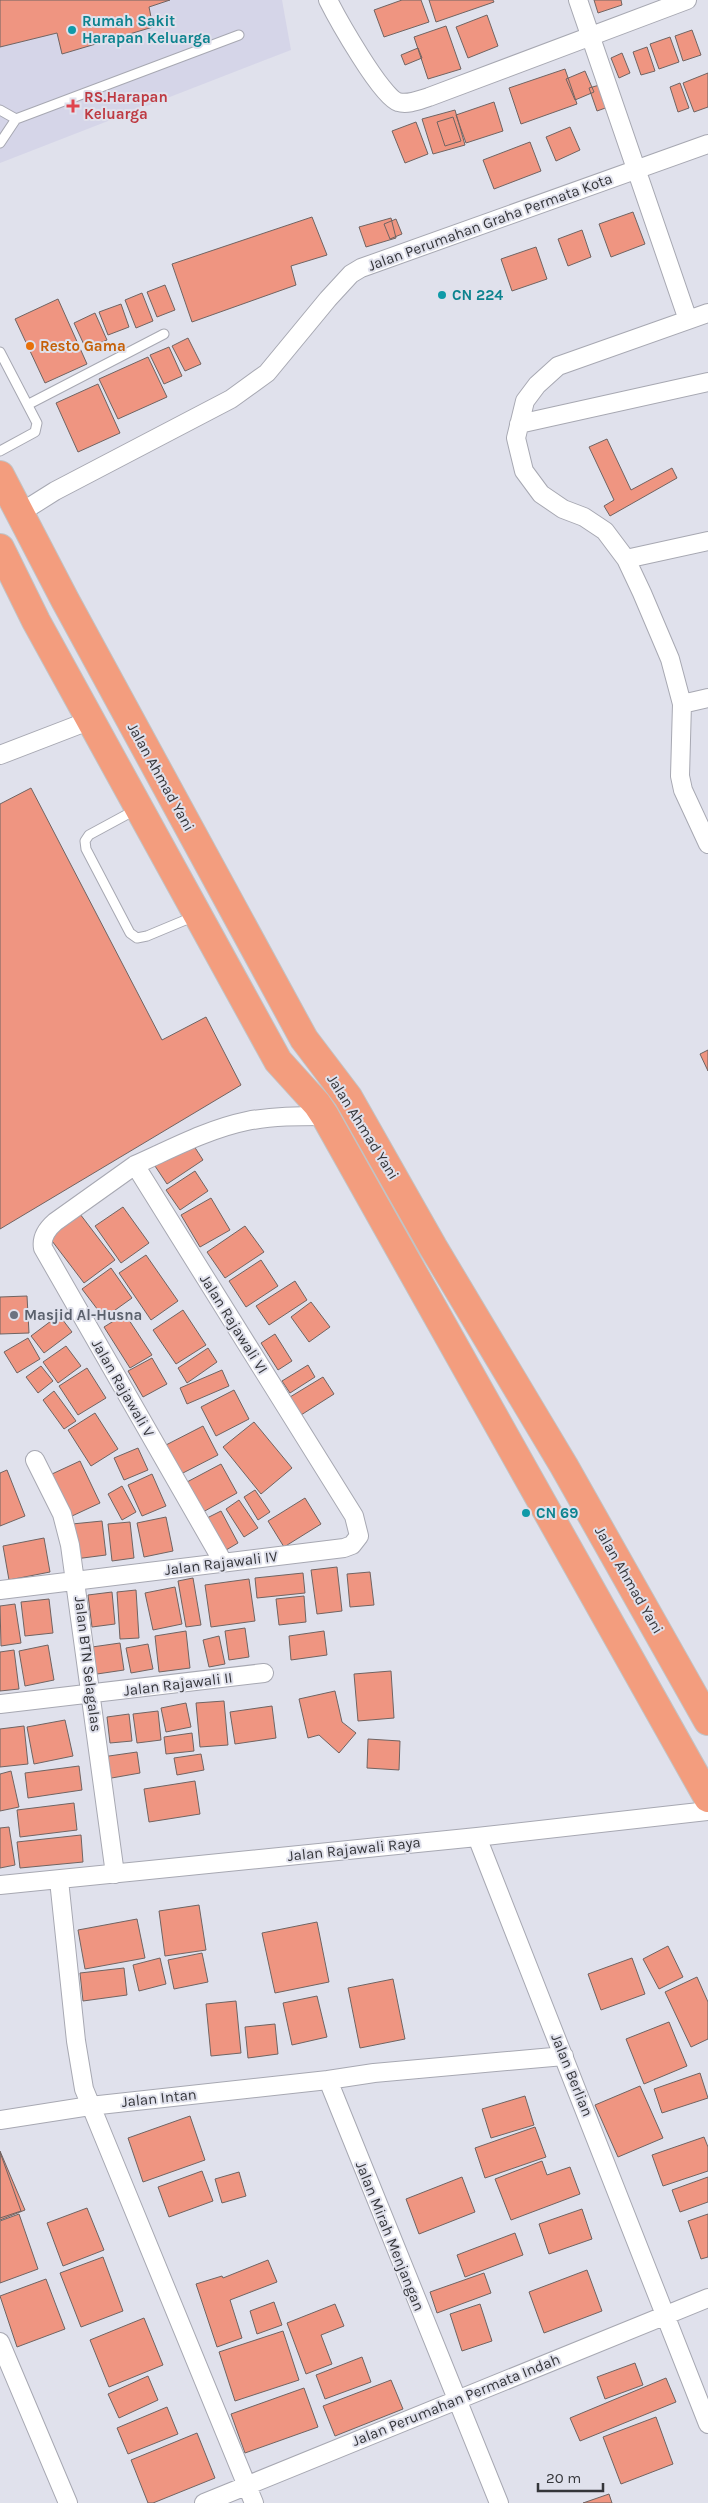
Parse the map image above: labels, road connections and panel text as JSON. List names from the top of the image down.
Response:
{
  "streets": {
    "highway": ["Jalan Ahmad Yani"],
    "street": [
      "Jalan Perumahan Graha Permata Kota",
      "Jalan Rajawali VI",
      "Jalan Rajawali V",
      "Jalan Rajawali IV",
      "Jalan BTN Selagalas",
      "Jalan Rajawali II",
      "Jalan Rajawali Raya",
      "Jalan Berlian",
      "Jalan Intan",
      "Jalan Mirah Menjangan",
      "Jalan Perumahan Permata Indah"
    ]
  },
  "crossings": [
    ["Jalan Perumahan Graha Permata Kota", "Jalan Ahmad Yani"],
    ["Jalan Rajawali VI", "Jalan Rajawali V"],
    ["Jalan Rajawali VI", "Jalan Rajawali IV"],
    ["Jalan Rajawali V", "Jalan Rajawali IV"],
    ["Jalan Rajawali IV", "Jalan BTN Selagalas"],
    ["Jalan BTN Selagalas", "Jalan Rajawali II"],
    ["Jalan BTN Selagalas", "Jalan Rajawali Raya"],
    ["Jalan Rajawali Raya", "Jalan Berlian"],
    ["Jalan Berlian", "Jalan Intan"],
    ["Jalan Berlian", "Jalan Perumahan Permata Indah"],
    ["Jalan Intan", "Jalan Mirah Menjangan"],
    ["Jalan Mirah Menjangan", "Jalan Perumahan Permata Indah"]
  ],
  "places": {
    "other": [
      "Rumah Sakit Harapan Keluarga",
      "CN 224",
      "Resto Gama",
      "Masjid Al-Husna",
      "CN 69"
    ],
    "health": ["RS.Harapan Keluarga"]
  },
  "scale_bar": "20 m"
}
